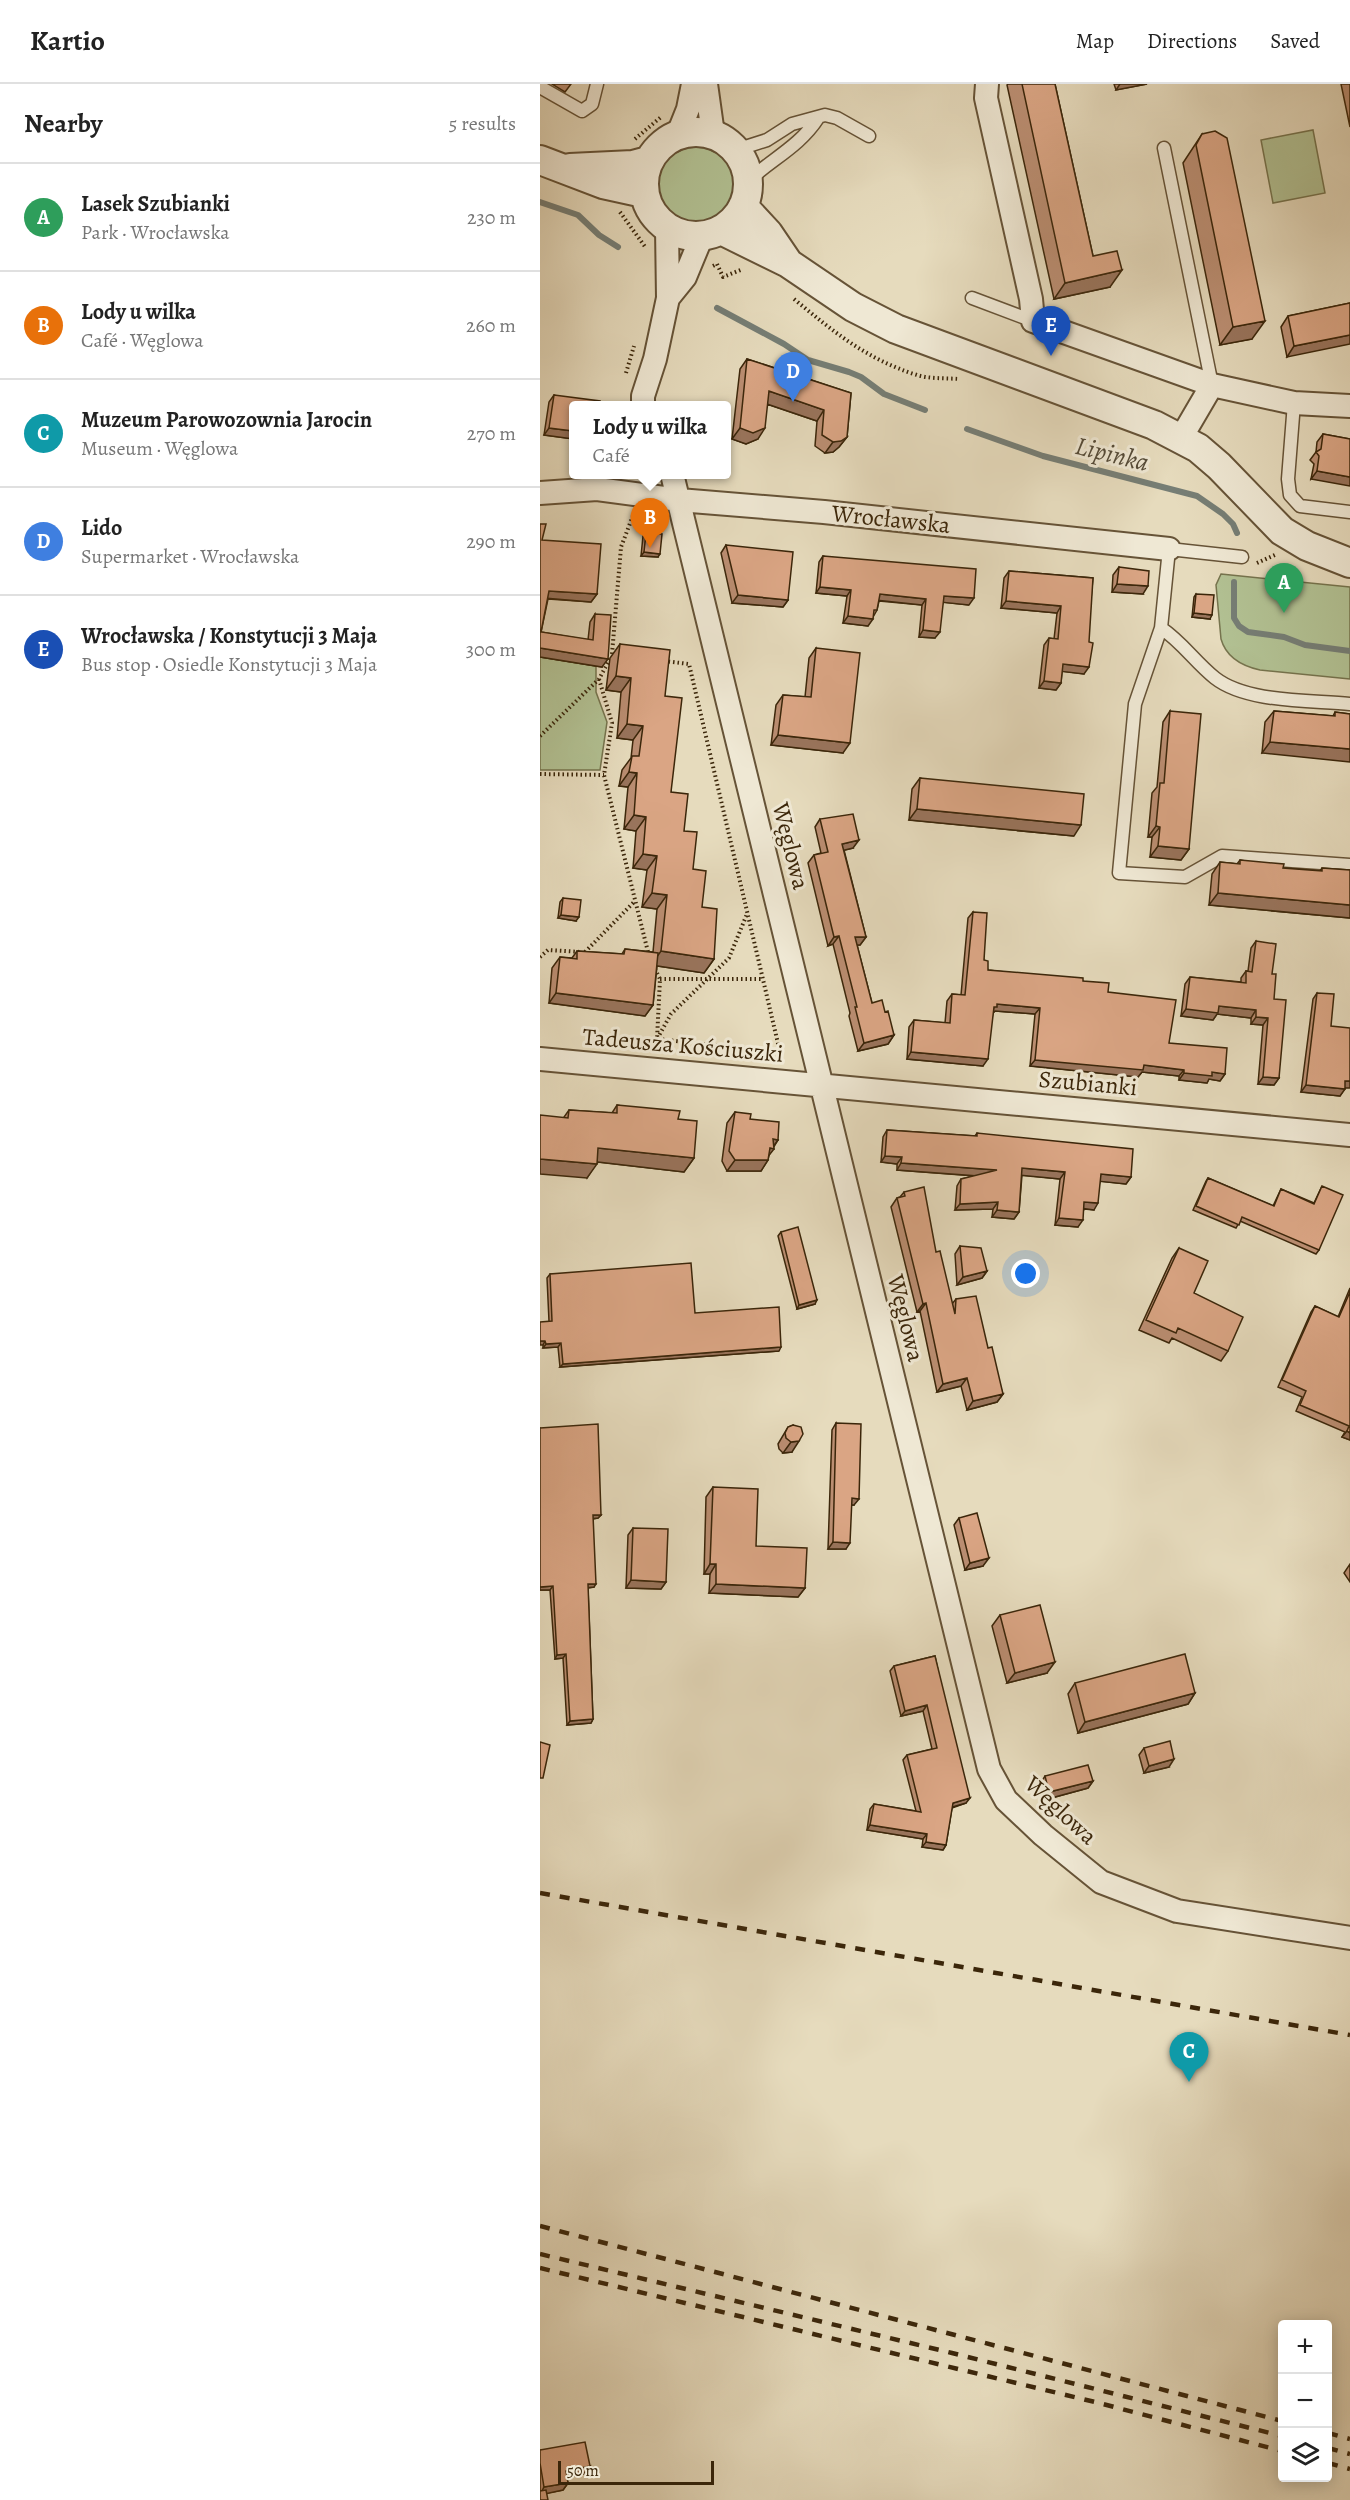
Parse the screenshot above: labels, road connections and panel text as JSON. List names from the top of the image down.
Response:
{
  "streets": {
    "street": [
      "Wrocławska",
      "Węglowa",
      "Tadeusza Kościuszki",
      "Szubianki"
    ]
  },
  "crossings": [
    ["Wrocławska", "Węglowa"],
    ["Węglowa", "Tadeusza Kościuszki"],
    ["Węglowa", "Szubianki"],
    ["Tadeusza Kościuszki", "Szubianki"]
  ],
  "water": ["Lipinka"],
  "scale_bar": "50 m",
  "page": {
    "header": "Kartio",
    "nav": ["Map", "Directions", "Saved"],
    "heading": ["Nearby", "5 results"],
    "list": [
      {
        "mark": "A",
        "name": "Lasek Szubianki",
        "note": "Park · Wrocławska",
        "value": "230 m"
      },
      {
        "mark": "B",
        "name": "Lody u wilka",
        "note": "Café · Węglowa",
        "value": "260 m"
      },
      {
        "mark": "C",
        "name": "Muzeum Parowozownia Jarocin",
        "note": "Museum · Węglowa",
        "value": "270 m"
      },
      {
        "mark": "D",
        "name": "Lido",
        "note": "Supermarket · Wrocławska",
        "value": "290 m"
      },
      {
        "mark": "E",
        "name": "Wrocławska / Konstytucji 3 Maja",
        "note": "Bus stop · Osiedle Konstytucji 3 Maja",
        "value": "300 m"
      }
    ],
    "pins": [
      "E",
      "D",
      "B",
      "A",
      "C"
    ],
    "popup": ["Lody u wilka", "Café"],
    "map_buttons": ["+", "−"],
    "scale": "50 m"
  }
}
